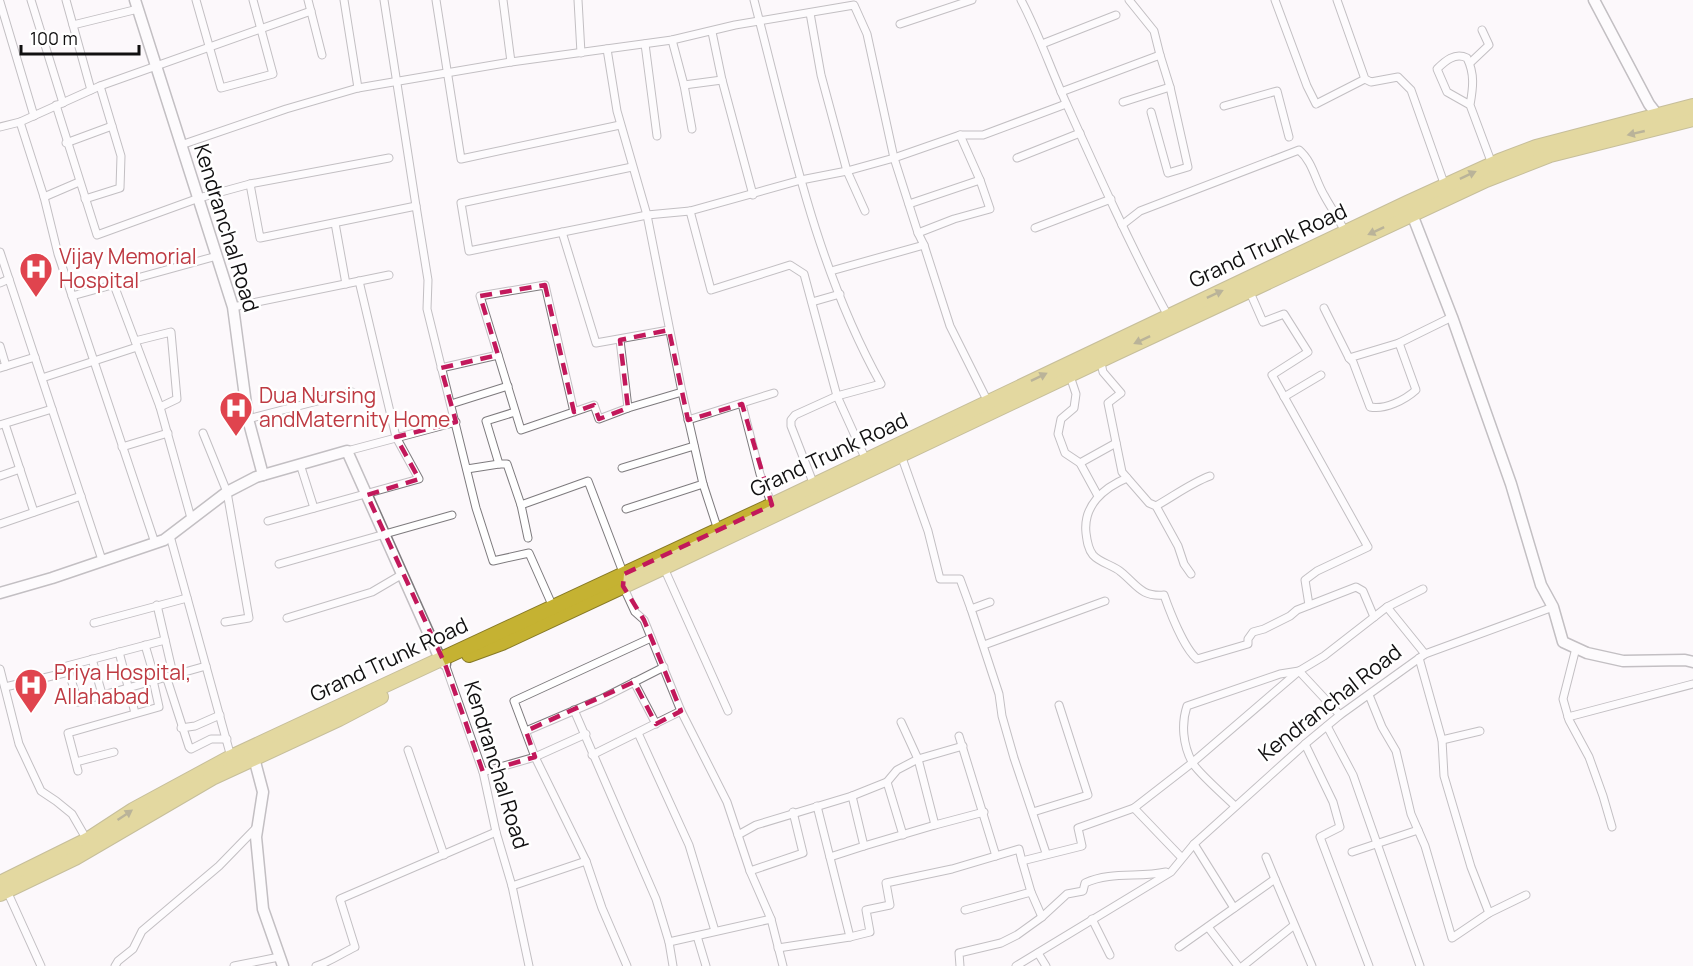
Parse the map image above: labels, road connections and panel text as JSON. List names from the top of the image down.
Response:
{
  "streets": {
    "highway": ["Grand Trunk Road"],
    "street": ["Kendranchal Road"]
  },
  "crossings": [
    ["Kendranchal Road", "Grand Trunk Road"]
  ],
  "places": {
    "hospital": ["Vijay Memorial Hospital", "Dua Nursing andMaternity Home", "Priya Hospital, Allahabad"]
  },
  "scale_bar": "100 m"
}
